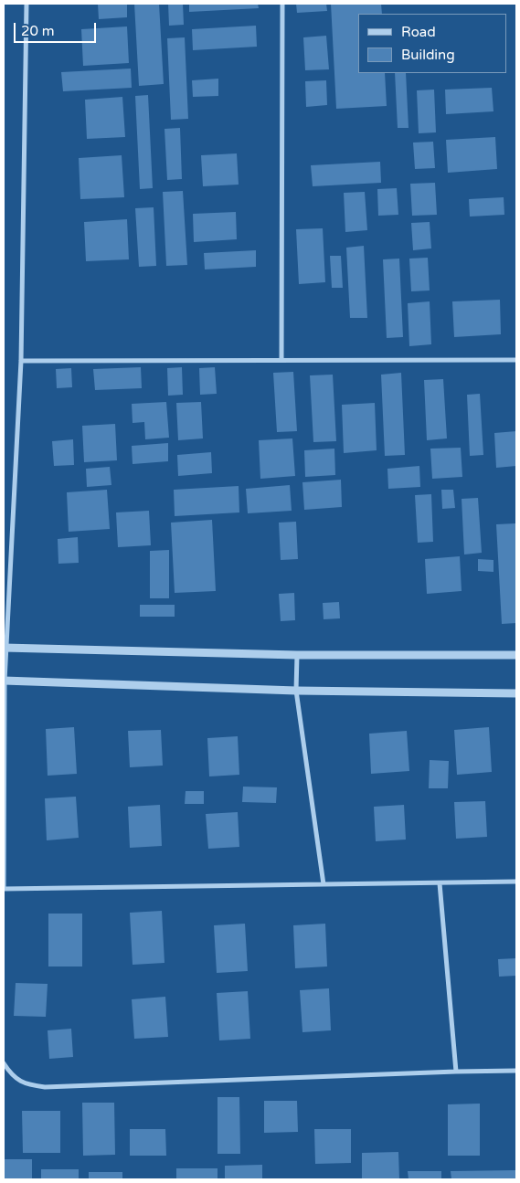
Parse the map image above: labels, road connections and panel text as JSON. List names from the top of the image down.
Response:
{
  "legend": ["Road", "Building"],
  "scale_bar": "20 m"
}
